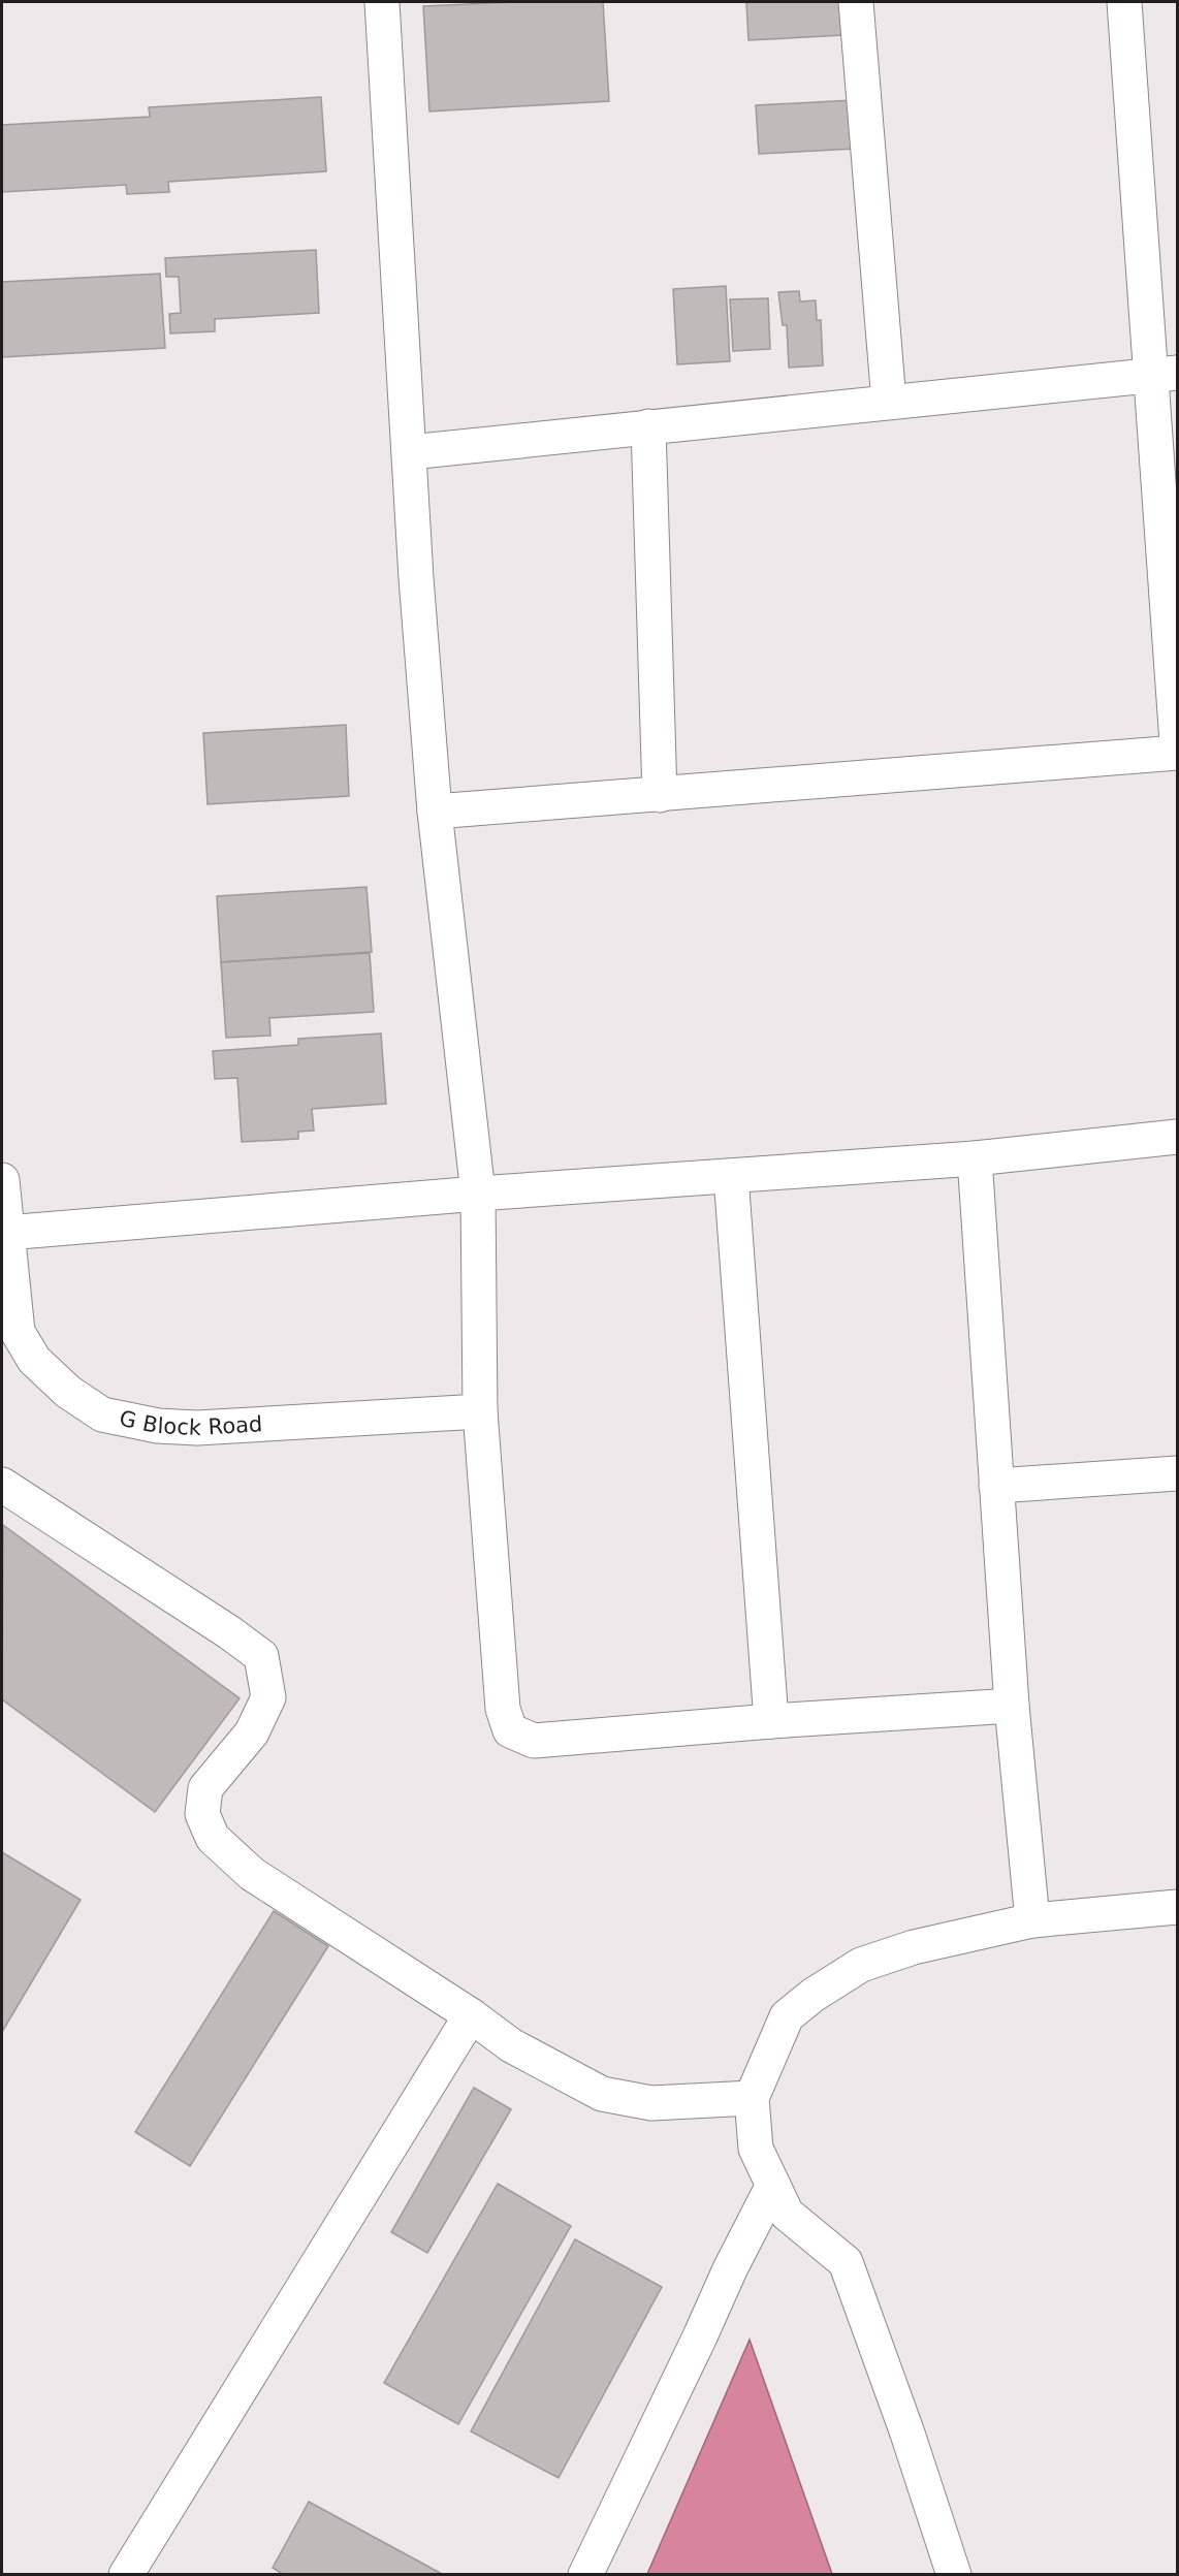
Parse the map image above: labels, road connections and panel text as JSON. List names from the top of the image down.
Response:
{
  "streets": {
    "street": ["G Block Road"]
  }
}
